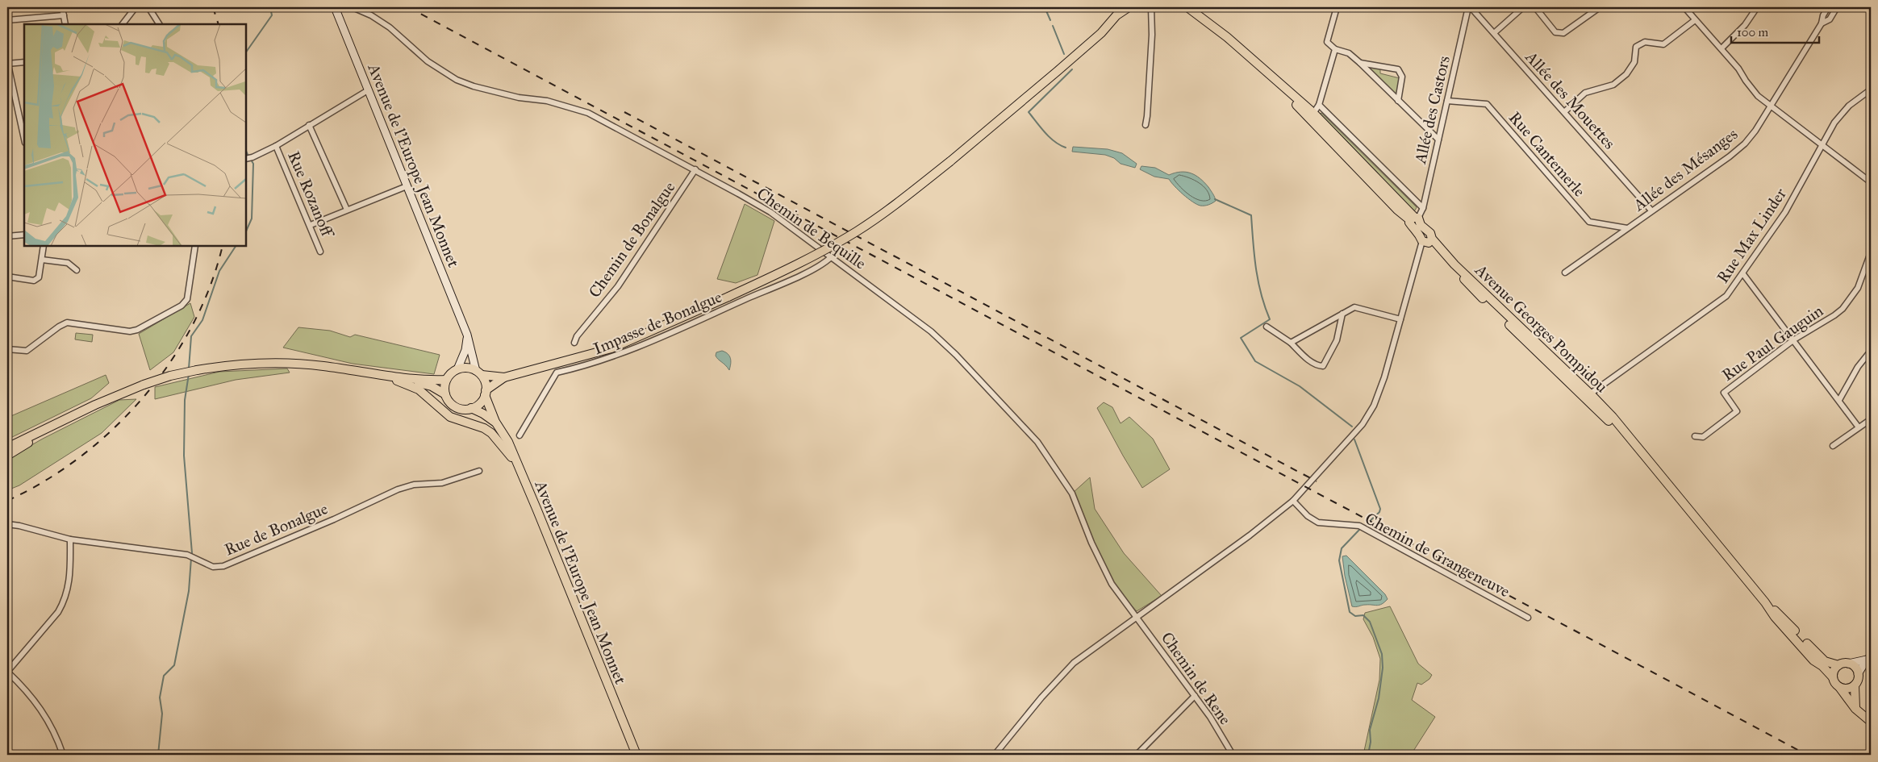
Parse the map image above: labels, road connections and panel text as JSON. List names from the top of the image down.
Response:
{
  "streets": {
    "main road": ["Avenue de l'Europe Jean Monnet", "Avenue Georges Pompidou"],
    "street": [
      "Allée des Mouettes",
      "Allée des Castors",
      "Rue Cantemerle",
      "Allée des Mésanges",
      "Rue Rozanoff",
      "Chemin de Bequille",
      "Rue Max Linder",
      "Chemin de Bonalgue",
      "Impasse de Bonalgue",
      "Rue Paul Gauguin",
      "Rue de Bonalgue",
      "Chemin de Grangeneuve",
      "Chemin de Rene"
    ]
  },
  "crossings": [
    ["Allée des Mouettes", "Allée des Castors"],
    ["Allée des Mouettes", "Allée des Mésanges"],
    ["Allée des Castors", "Rue Cantemerle"],
    ["Allée des Castors", "Avenue Georges Pompidou"],
    ["Rue Cantemerle", "Allée des Mésanges"],
    ["Chemin de Bequille", "Chemin de Bonalgue"],
    ["Chemin de Bequille", "Impasse de Bonalgue"],
    ["Chemin de Bequille", "Chemin de Rene"],
    ["Rue Max Linder", "Avenue Georges Pompidou"]
  ],
  "scale_bar": "100 m"
}
